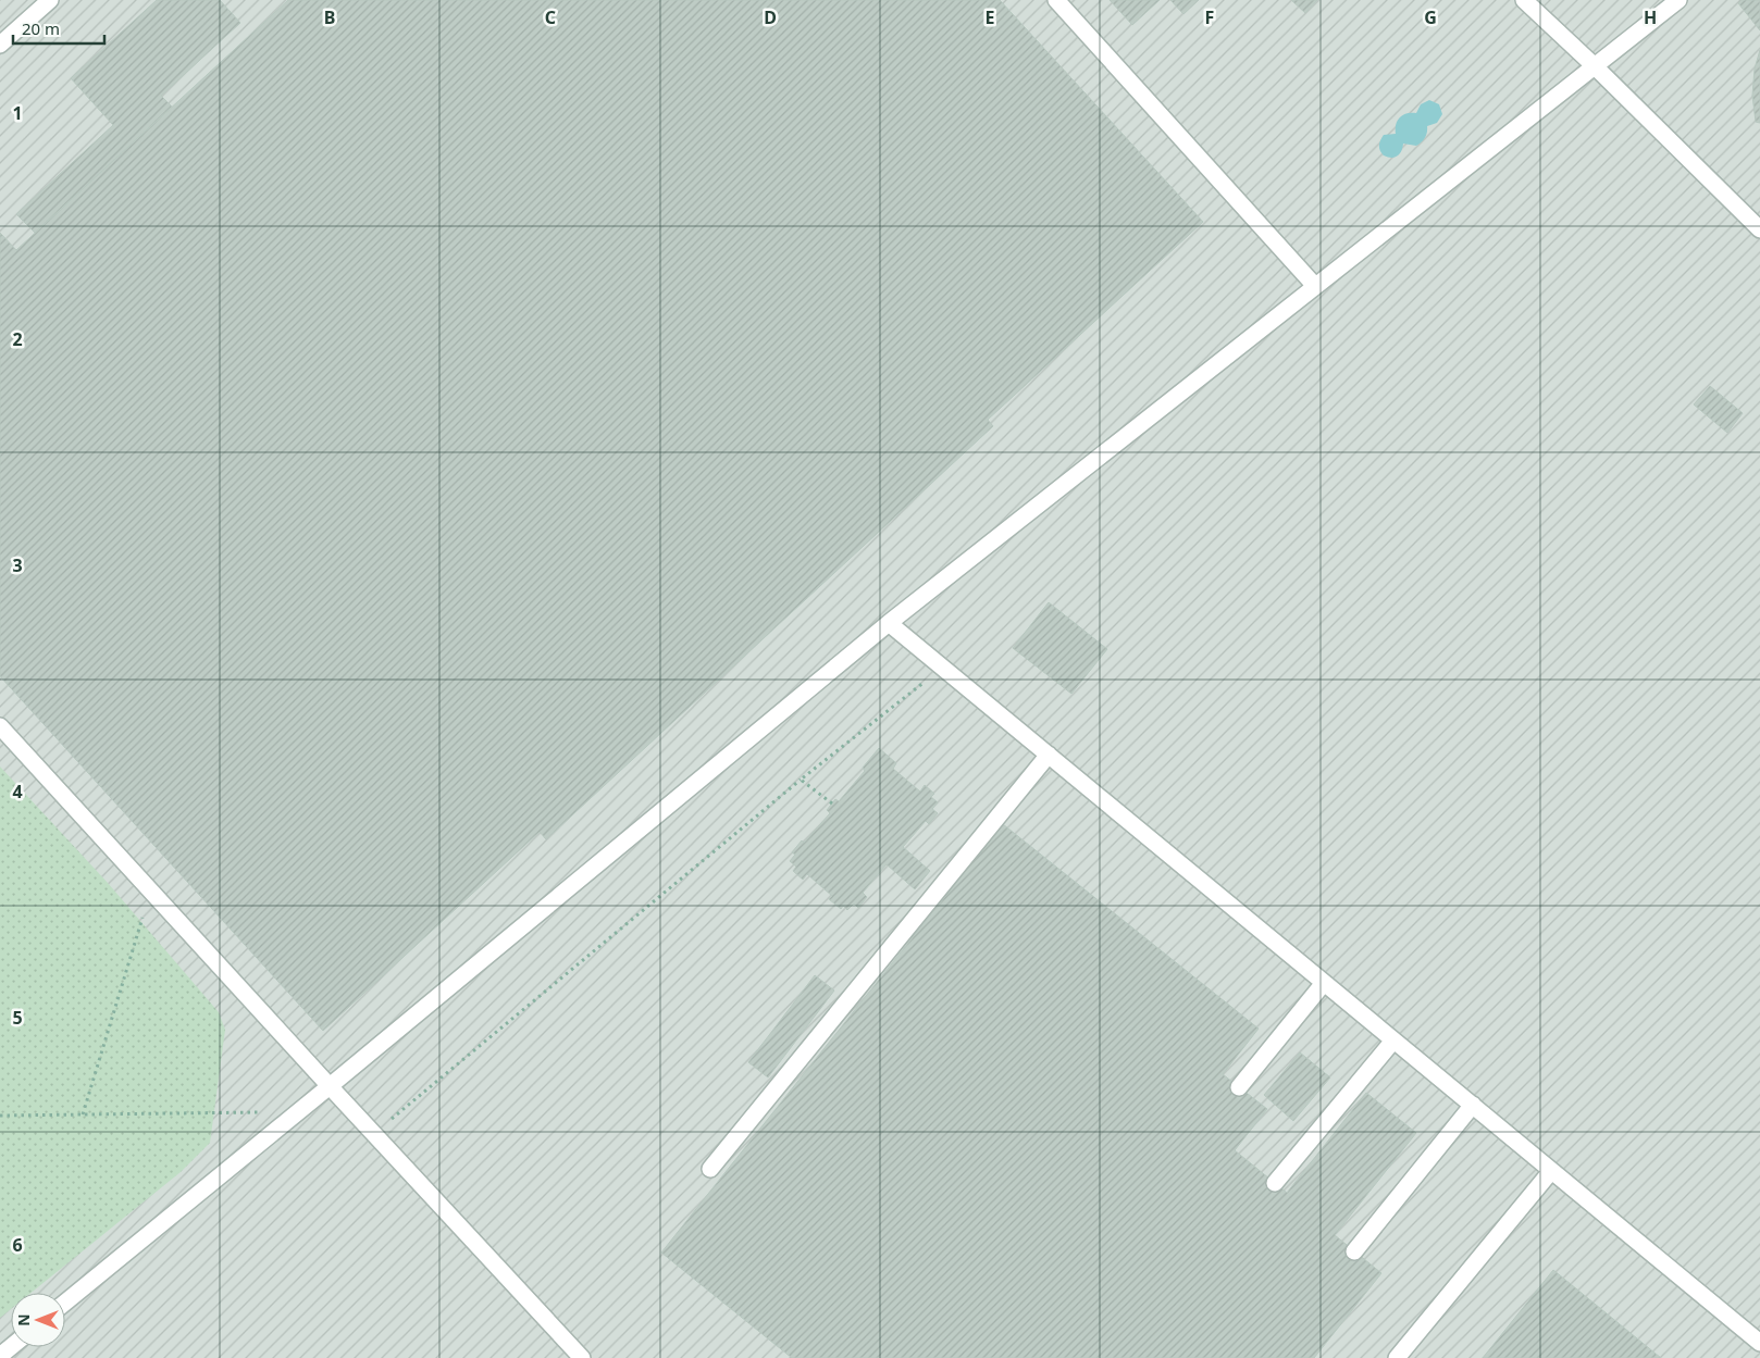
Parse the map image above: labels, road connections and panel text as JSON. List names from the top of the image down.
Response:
{
  "scale_bar": "20 m",
  "north": "left",
  "grid": {
    "columns": [
      "B",
      "C",
      "D",
      "E",
      "F",
      "G",
      "H"
    ],
    "rows": [
      "1",
      "2",
      "3",
      "4",
      "5",
      "6"
    ]
  }
}
